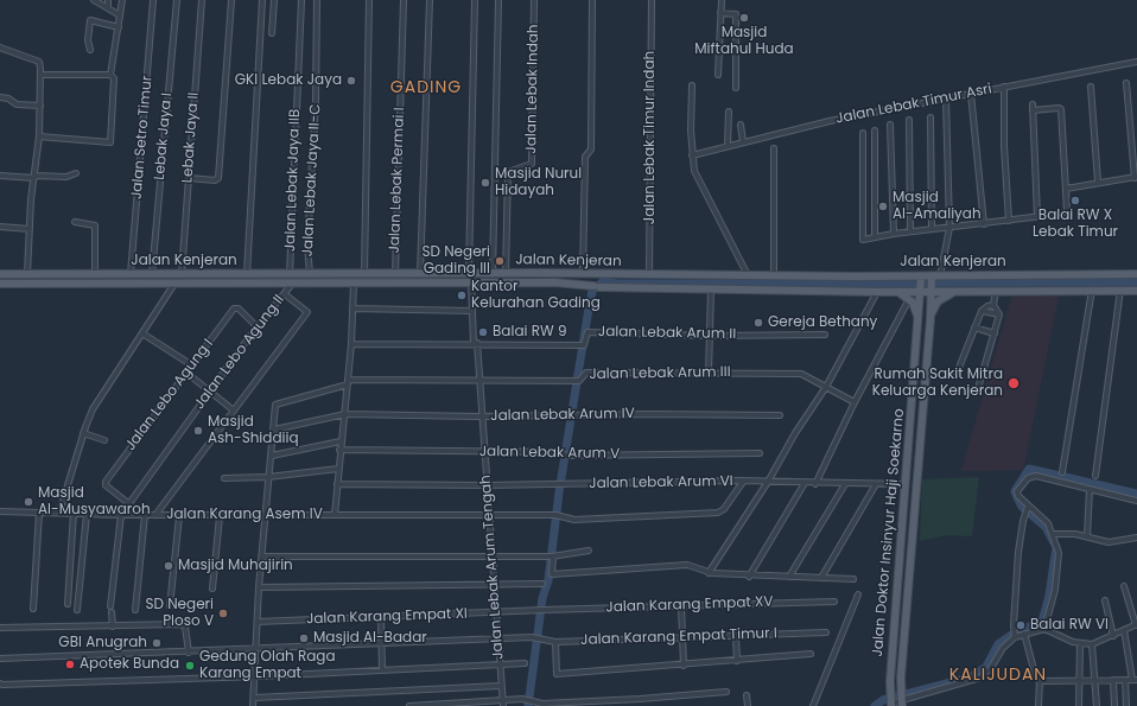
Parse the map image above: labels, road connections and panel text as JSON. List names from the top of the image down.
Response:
{
  "streets": {
    "main road": ["Jalan Kenjeran", "Jalan Doktor Insinyur Haji Soekarno"],
    "street": [
      "Jalan Lebak Indah",
      "Jalan Lebak Timur Asri",
      "Lebak Jaya I",
      "Jalan Setro Timur",
      "Lebak Jaya II",
      "Jalan Lebak Timur Indah",
      "Jalan Lebak Jaya IIB",
      "Jalan Lebak Jaya II-C",
      "Jalan Lebak Permai I",
      "Jalan Lebak Arum II",
      "Jalan Lebo Agung II",
      "Jalan Lebak Arum III",
      "Jalan Lebo Agung I",
      "Jalan Lebak Arum IV",
      "Jalan Lebak Arum V",
      "Jalan Lebak Arum VI",
      "Jalan Karang Asem IV",
      "Jalan Lebak Arum Tengah",
      "Jalan Karang Empat XV",
      "Jalan Karang Empat XI",
      "Jalan Karang Empat Timur I"
    ]
  },
  "crossings": [
    ["Jalan Lebak Indah", "Jalan Kenjeran"],
    ["Lebak Jaya I", "Jalan Kenjeran"],
    ["Jalan Setro Timur", "Jalan Kenjeran"],
    ["Lebak Jaya II", "Jalan Kenjeran"],
    ["Jalan Lebak Timur Indah", "Jalan Kenjeran"],
    ["Jalan Lebak Jaya IIB", "Jalan Kenjeran"],
    ["Jalan Lebak Jaya II-C", "Jalan Kenjeran"],
    ["Jalan Lebak Permai I", "Jalan Kenjeran"],
    ["Jalan Kenjeran", "Jalan Lebo Agung II"],
    ["Jalan Kenjeran", "Jalan Doktor Insinyur Haji Soekarno"],
    ["Jalan Kenjeran", "Jalan Lebak Arum Tengah"],
    ["Jalan Lebak Arum II", "Jalan Lebak Arum Tengah"],
    ["Jalan Lebo Agung II", "Jalan Lebo Agung I"],
    ["Jalan Lebo Agung II", "Jalan Karang Asem IV"],
    ["Jalan Lebak Arum III", "Jalan Lebak Arum IV"],
    ["Jalan Lebak Arum III", "Jalan Lebak Arum Tengah"],
    ["Jalan Lebak Arum IV", "Jalan Lebak Arum Tengah"],
    ["Jalan Lebak Arum V", "Jalan Lebak Arum Tengah"],
    ["Jalan Lebak Arum VI", "Jalan Karang Asem IV"],
    ["Jalan Lebak Arum VI", "Jalan Lebak Arum Tengah"],
    ["Jalan Karang Asem IV", "Jalan Lebak Arum Tengah"],
    ["Jalan Lebak Arum Tengah", "Jalan Karang Empat XI"],
    ["Jalan Lebak Arum Tengah", "Jalan Karang Empat Timur I"],
    ["Jalan Karang Empat XV", "Jalan Karang Empat XI"]
  ],
  "districts": ["GADING", "KALIJUDAN"],
  "places": [
    "Masjid Miftahul Huda",
    "GKI Lebak Jaya",
    "Masjid Nurul Hidayah",
    "Balai RW X Lebak Timur",
    "Masjid Al-Amaliyah",
    "SD Negeri Gading III",
    "Kantor Kelurahan Gading",
    "Gereja Bethany",
    "Balai RW 9",
    "Rumah Sakit Mitra Keluarga Kenjeran",
    "Masjid Ash-Shiddiiq",
    "Masjid Al-Musyawaroh",
    "Masjid Muhajirin",
    "SD Negeri Ploso V",
    "Balai RW VI",
    "Masjid Al-Badar",
    "GBI Anugrah",
    "Apotek Bunda",
    "Gedung Olah Raga Karang Empat"
  ]
}
